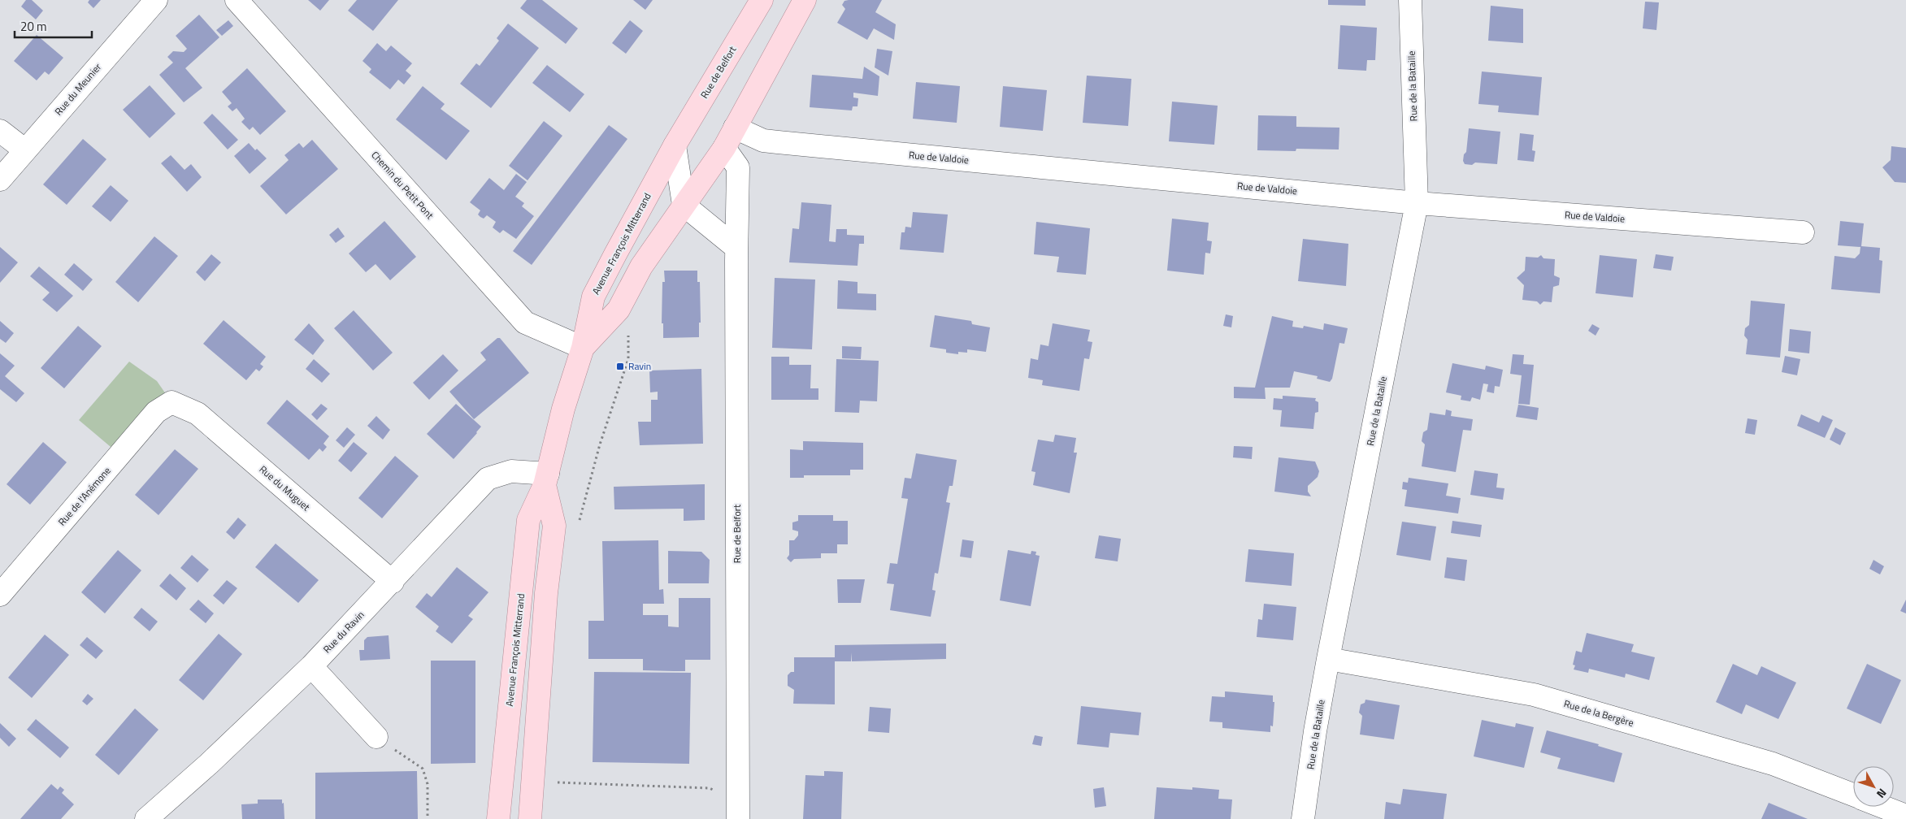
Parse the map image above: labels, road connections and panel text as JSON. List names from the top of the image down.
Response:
{
  "streets": {
    "main road": ["Rue de Belfort", "Avenue François Mitterrand"],
    "street": [
      "Rue de la Bataille",
      "Rue du Meunier",
      "Rue de Valdoie",
      "Chemin du Petit Pont",
      "Rue du Muguet",
      "Rue de l'Anémone",
      "Rue du Ravin",
      "Rue de la Bergère"
    ]
  },
  "crossings": [
    ["Rue de Belfort", "Avenue François Mitterrand"],
    ["Rue de la Bataille", "Rue de Valdoie"],
    ["Rue de la Bataille", "Rue de la Bergère"],
    ["Chemin du Petit Pont", "Avenue François Mitterrand"],
    ["Avenue François Mitterrand", "Rue du Ravin"],
    ["Rue du Muguet", "Rue de l'Anémone"],
    ["Rue du Muguet", "Rue du Ravin"]
  ],
  "places": {
    "transit": ["Ravin"]
  },
  "scale_bar": "20 m",
  "north": "bottom right"
}
